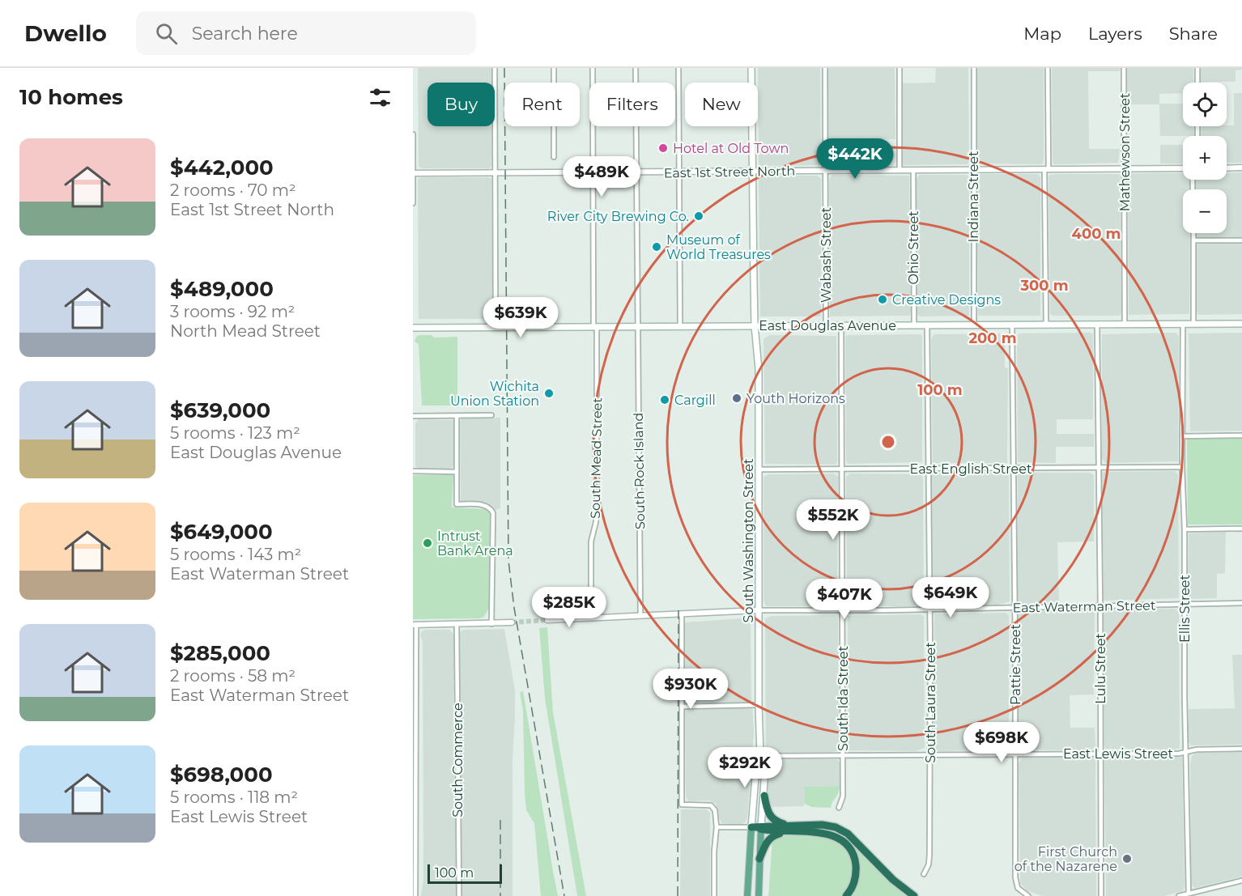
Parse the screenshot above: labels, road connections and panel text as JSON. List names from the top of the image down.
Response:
{
  "streets": {
    "main road": ["East Douglas Avenue", "South Washington Street"],
    "street": [
      "Mathewson Street",
      "East 1st Street North",
      "Indiana Street",
      "Ohio Street",
      "Wabash Street",
      "South Mead Street",
      "East English Street",
      "South Rock Island",
      "East Waterman Street",
      "Ellis Street",
      "Pattie Street",
      "Lulu Street",
      "South Ida Street",
      "South Laura Street",
      "East Lewis Street",
      "South Commerce"
    ]
  },
  "crossings": [
    ["Mathewson Street", "East 1st Street North"],
    ["Mathewson Street", "East Douglas Avenue"],
    ["East 1st Street North", "Indiana Street"],
    ["East 1st Street North", "Ohio Street"],
    ["East 1st Street North", "Wabash Street"],
    ["East 1st Street North", "South Mead Street"],
    ["East 1st Street North", "South Rock Island"],
    ["East 1st Street North", "South Washington Street"],
    ["Indiana Street", "East Douglas Avenue"],
    ["Ohio Street", "East Douglas Avenue"],
    ["Wabash Street", "East Douglas Avenue"],
    ["East Douglas Avenue", "South Mead Street"],
    ["East Douglas Avenue", "South Rock Island"],
    ["East Douglas Avenue", "South Washington Street"],
    ["East Douglas Avenue", "Ellis Street"],
    ["East Douglas Avenue", "Pattie Street"],
    ["East Douglas Avenue", "Lulu Street"],
    ["East Douglas Avenue", "South Ida Street"],
    ["East Douglas Avenue", "South Laura Street"],
    ["South Mead Street", "East Waterman Street"],
    ["East English Street", "South Washington Street"],
    ["East English Street", "Ellis Street"],
    ["East English Street", "Pattie Street"],
    ["East English Street", "Lulu Street"],
    ["East English Street", "South Ida Street"],
    ["East English Street", "South Laura Street"],
    ["South Rock Island", "East Waterman Street"],
    ["South Washington Street", "East Waterman Street"],
    ["South Washington Street", "East Lewis Street"],
    ["East Waterman Street", "Ellis Street"],
    ["East Waterman Street", "Pattie Street"],
    ["East Waterman Street", "Lulu Street"],
    ["East Waterman Street", "South Ida Street"],
    ["East Waterman Street", "South Laura Street"],
    ["Ellis Street", "East Lewis Street"],
    ["Pattie Street", "East Lewis Street"],
    ["Lulu Street", "East Lewis Street"],
    ["South Ida Street", "East Lewis Street"],
    ["South Laura Street", "East Lewis Street"]
  ],
  "places": [
    "Hotel at Old Town",
    "River City Brewing Co.",
    "Museum of World Treasures",
    "Creative Designs",
    "Wichita Union Station",
    "Youth Horizons",
    "Cargill",
    "Intrust Bank Arena",
    "First Church of the Nazarene"
  ],
  "scale_bar": "100 m",
  "page": {
    "header": "Dwello",
    "search": "Search here",
    "nav": ["Map", "Layers", "Share"],
    "heading": "10 homes",
    "map_buttons": ["+", "−"],
    "chip": [
      "Buy",
      "Rent",
      "Filters",
      "New"
    ],
    "list": [
      {
        "name": "$442,000",
        "note": "2 rooms · 70 m² · East 1st Street North"
      },
      {
        "name": "$489,000",
        "note": "3 rooms · 92 m² · North Mead Street"
      },
      {
        "name": "$639,000",
        "note": "5 rooms · 123 m² · East Douglas Avenue"
      },
      {
        "name": "$649,000",
        "note": "5 rooms · 143 m² · East Waterman Street"
      },
      {
        "name": "$285,000",
        "note": "2 rooms · 58 m² · East Waterman Street"
      },
      {
        "name": "$698,000",
        "note": "5 rooms · 118 m² · East Lewis Street"
      }
    ],
    "price": [
      "$442K",
      "$489K",
      "$639K",
      "$552K",
      "$649K",
      "$407K",
      "$285K",
      "$930K",
      "$698K",
      "$292K"
    ],
    "scale": "100 m"
  },
  "rings": [
    "400 m",
    "300 m",
    "200 m",
    "100 m"
  ]
}
